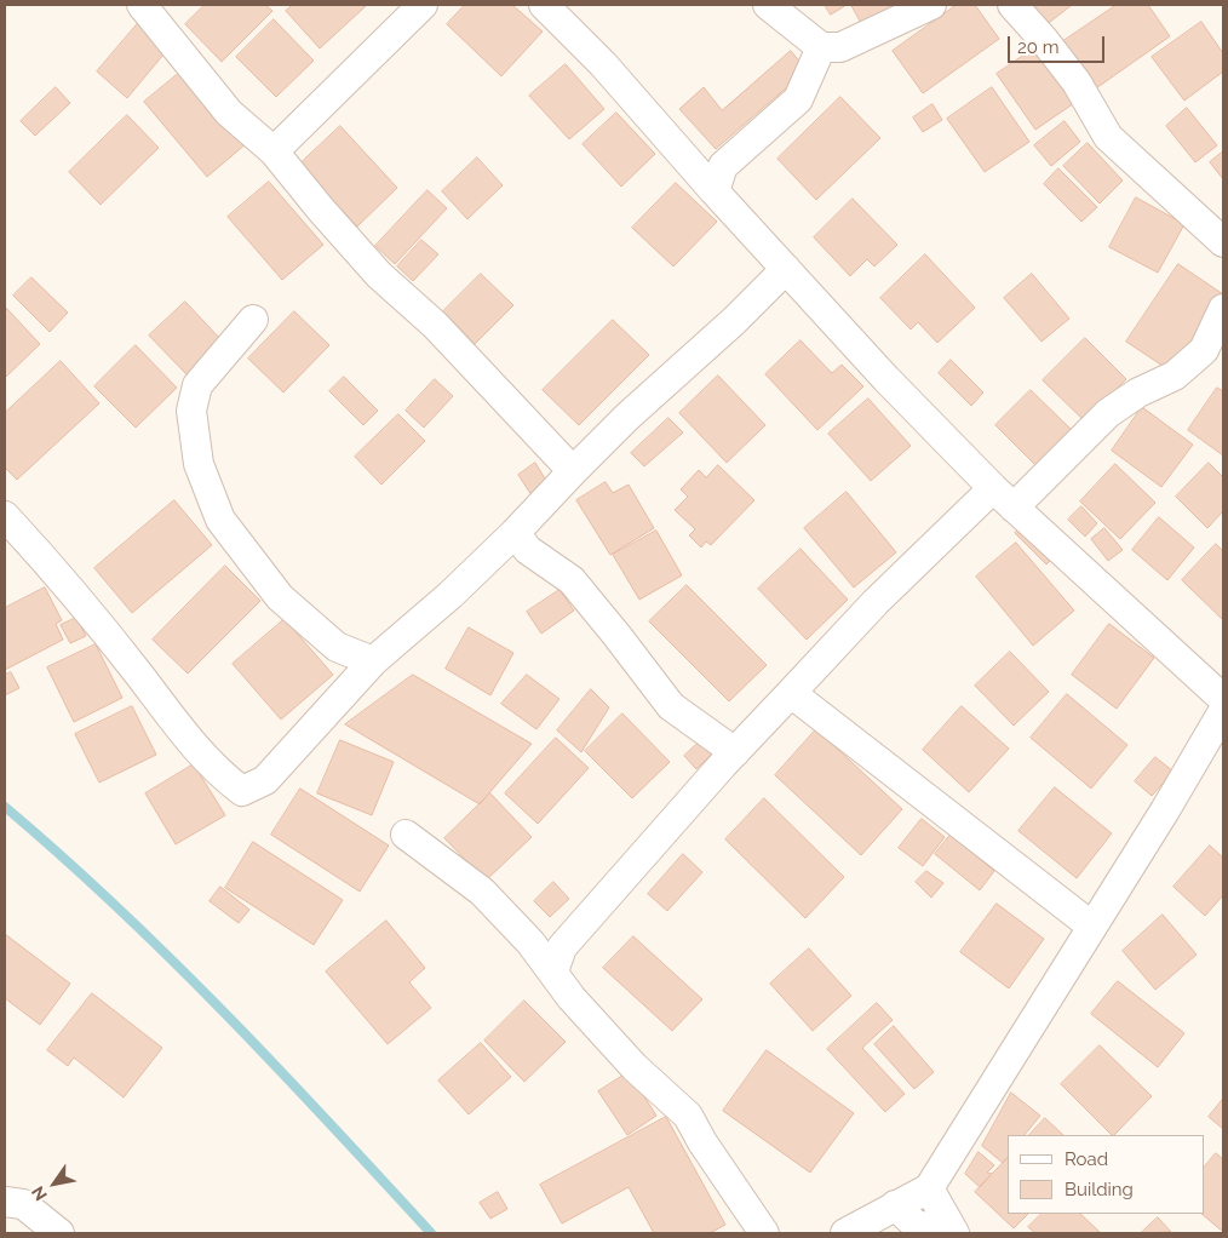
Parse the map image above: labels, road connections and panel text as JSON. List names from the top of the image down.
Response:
{
  "legend": ["Road", "Building"],
  "scale_bar": "20 m",
  "north": "bottom left"
}
